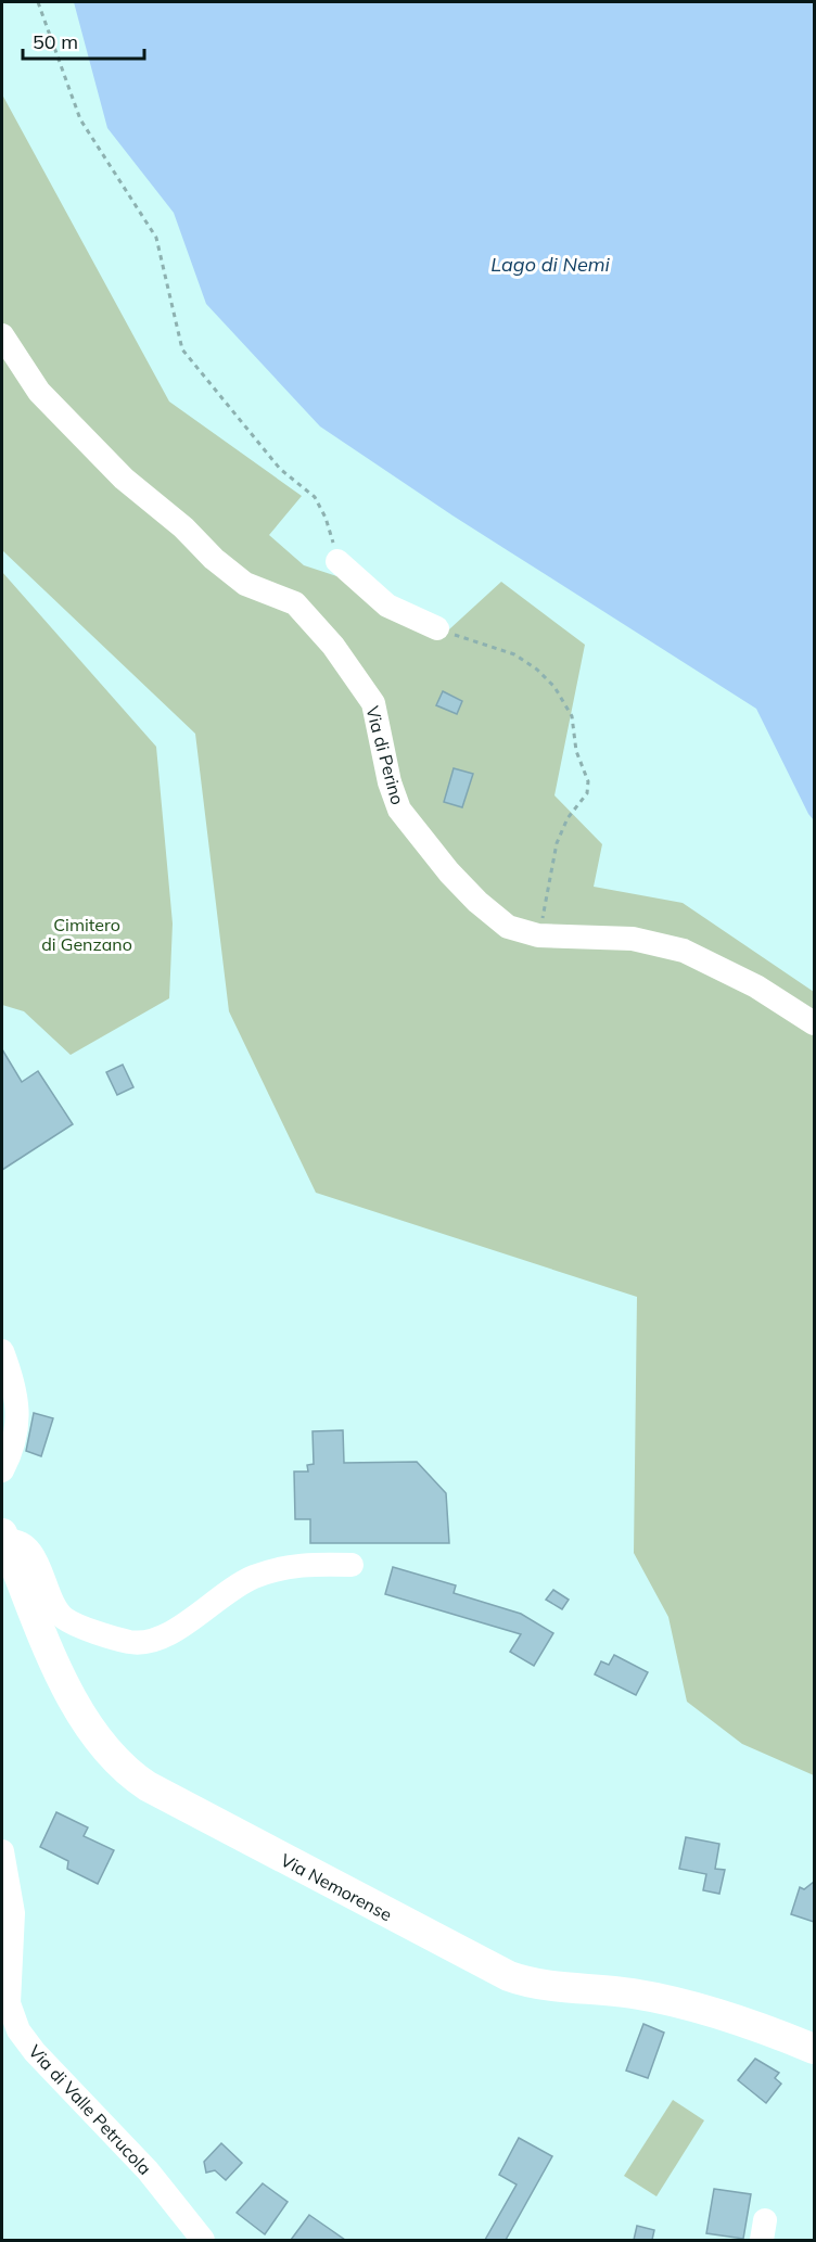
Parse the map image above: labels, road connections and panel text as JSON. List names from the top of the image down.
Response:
{
  "streets": {
    "main road": ["Via Nemorense"],
    "street": ["Via di Perino", "Via di Valle Petrucola"]
  },
  "water": ["Lago di Nemi"],
  "parks": ["Cimitero di Genzano"],
  "scale_bar": "50 m"
}
